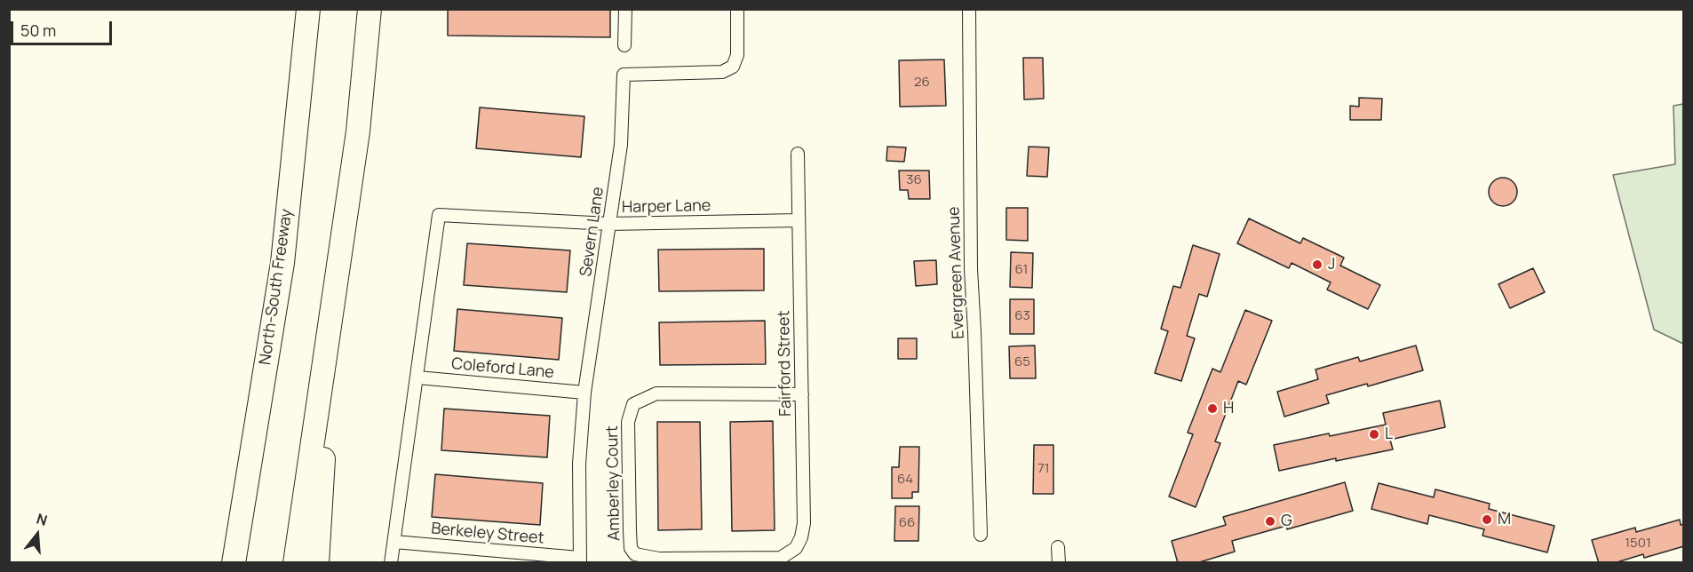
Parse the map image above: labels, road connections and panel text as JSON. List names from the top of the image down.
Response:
{
  "streets": {
    "highway": ["North-South Freeway"],
    "street": [
      "Harper Lane",
      "Severn Lane",
      "Evergreen Avenue",
      "Fairford Street",
      "Coleford Lane",
      "Amberley Court",
      "Berkeley Street"
    ]
  },
  "crossings": [
    ["Harper Lane", "Severn Lane"],
    ["Harper Lane", "Fairford Street"],
    ["Harper Lane", "Coleford Lane"],
    ["Severn Lane", "Coleford Lane"],
    ["Severn Lane", "Berkeley Street"],
    ["Fairford Street", "Amberley Court"]
  ],
  "places": [
    "J",
    "H",
    "L",
    "M",
    "G"
  ],
  "house_numbers": [
    "26",
    "36",
    "61",
    "63",
    "65",
    "71",
    "64",
    "66",
    "1501"
  ],
  "scale_bar": "50 m",
  "north": "top"
}
